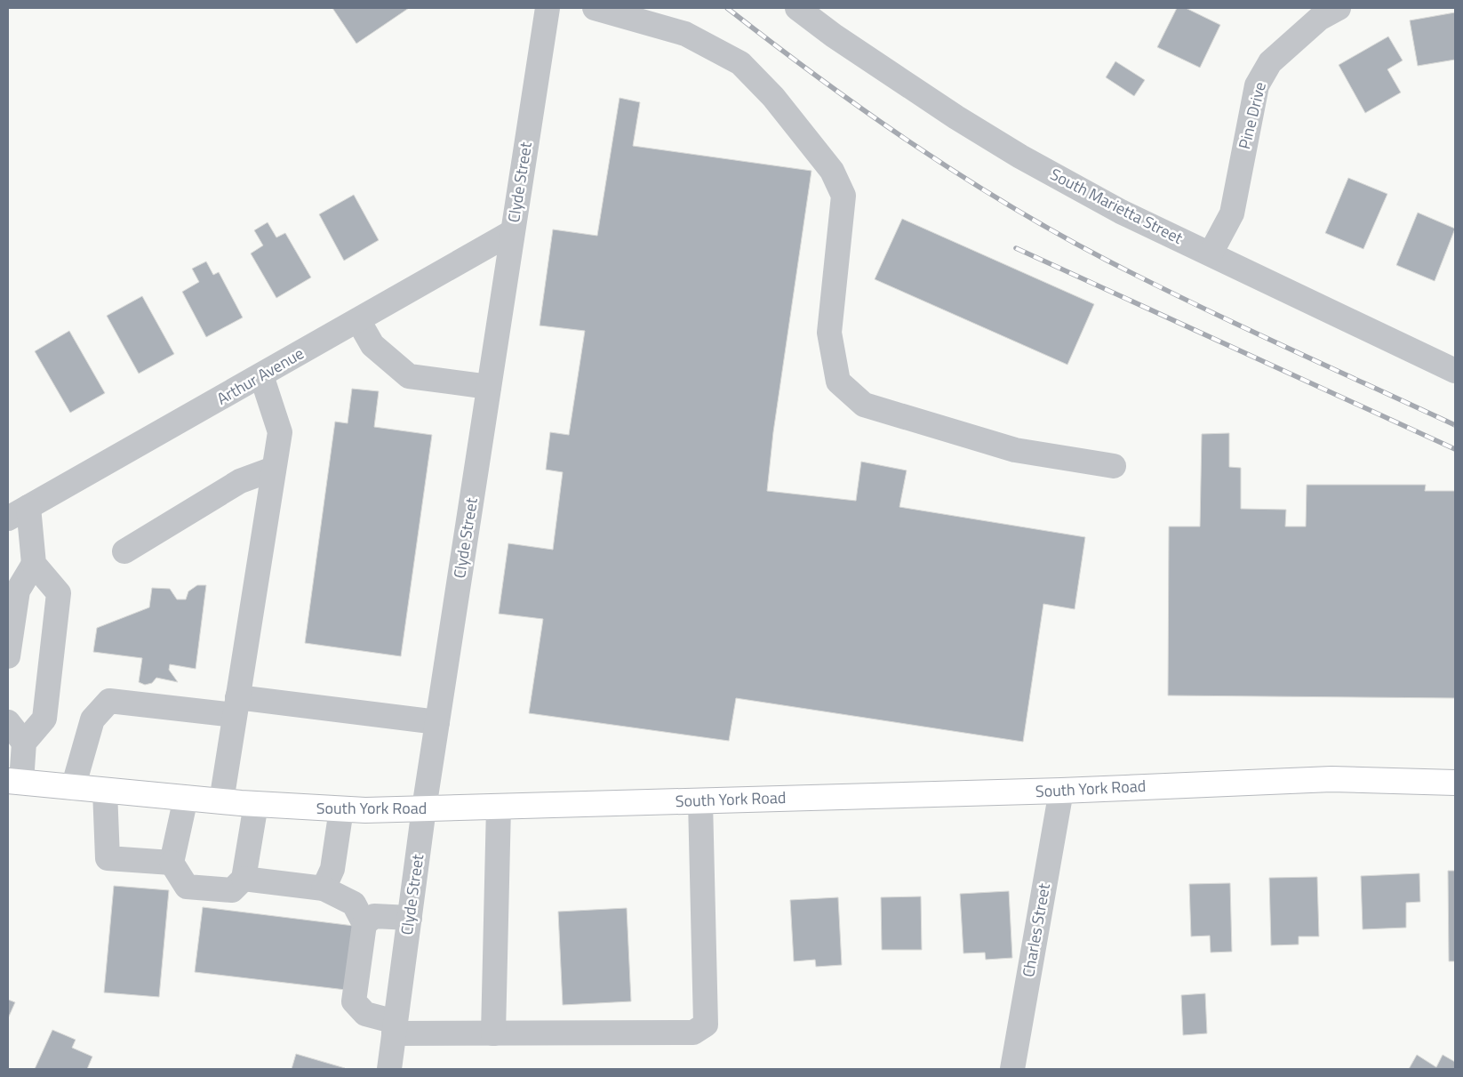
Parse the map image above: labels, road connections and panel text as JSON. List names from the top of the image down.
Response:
{
  "streets": {
    "main road": ["South York Road"],
    "street": [
      "Pine Drive",
      "Clyde Street",
      "South Marietta Street",
      "Arthur Avenue",
      "Charles Street"
    ]
  },
  "crossings": [
    ["Pine Drive", "South Marietta Street"],
    ["Clyde Street", "Arthur Avenue"],
    ["Clyde Street", "South York Road"],
    ["South York Road", "Charles Street"]
  ]
}
